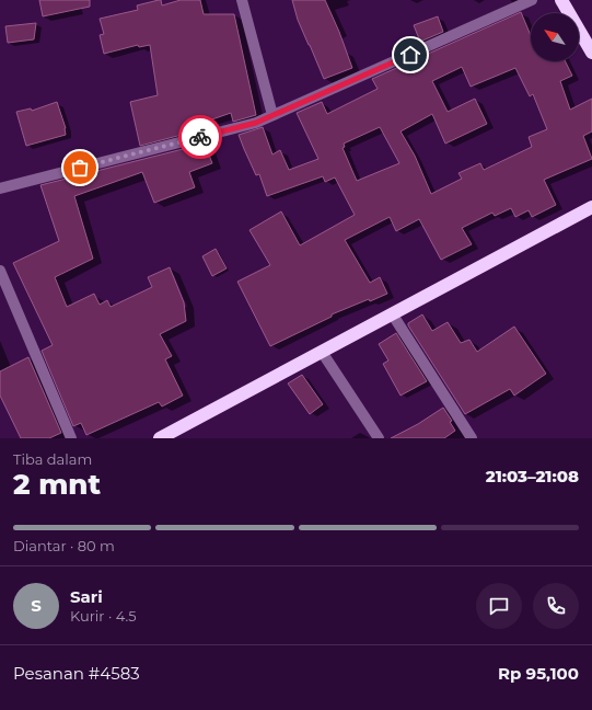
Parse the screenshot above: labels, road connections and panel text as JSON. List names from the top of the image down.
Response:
{
  "north": "top left",
  "page": {
    "heading": ["2 mnt", "Tiba dalam", "21:03–21:08"],
    "panel": [
      "Sari",
      "Kurir · 4.5",
      "Pesanan #4583",
      "Rp 95,100"
    ],
    "bar": "Diantar · 80 m",
    "round": "S"
  }
}
